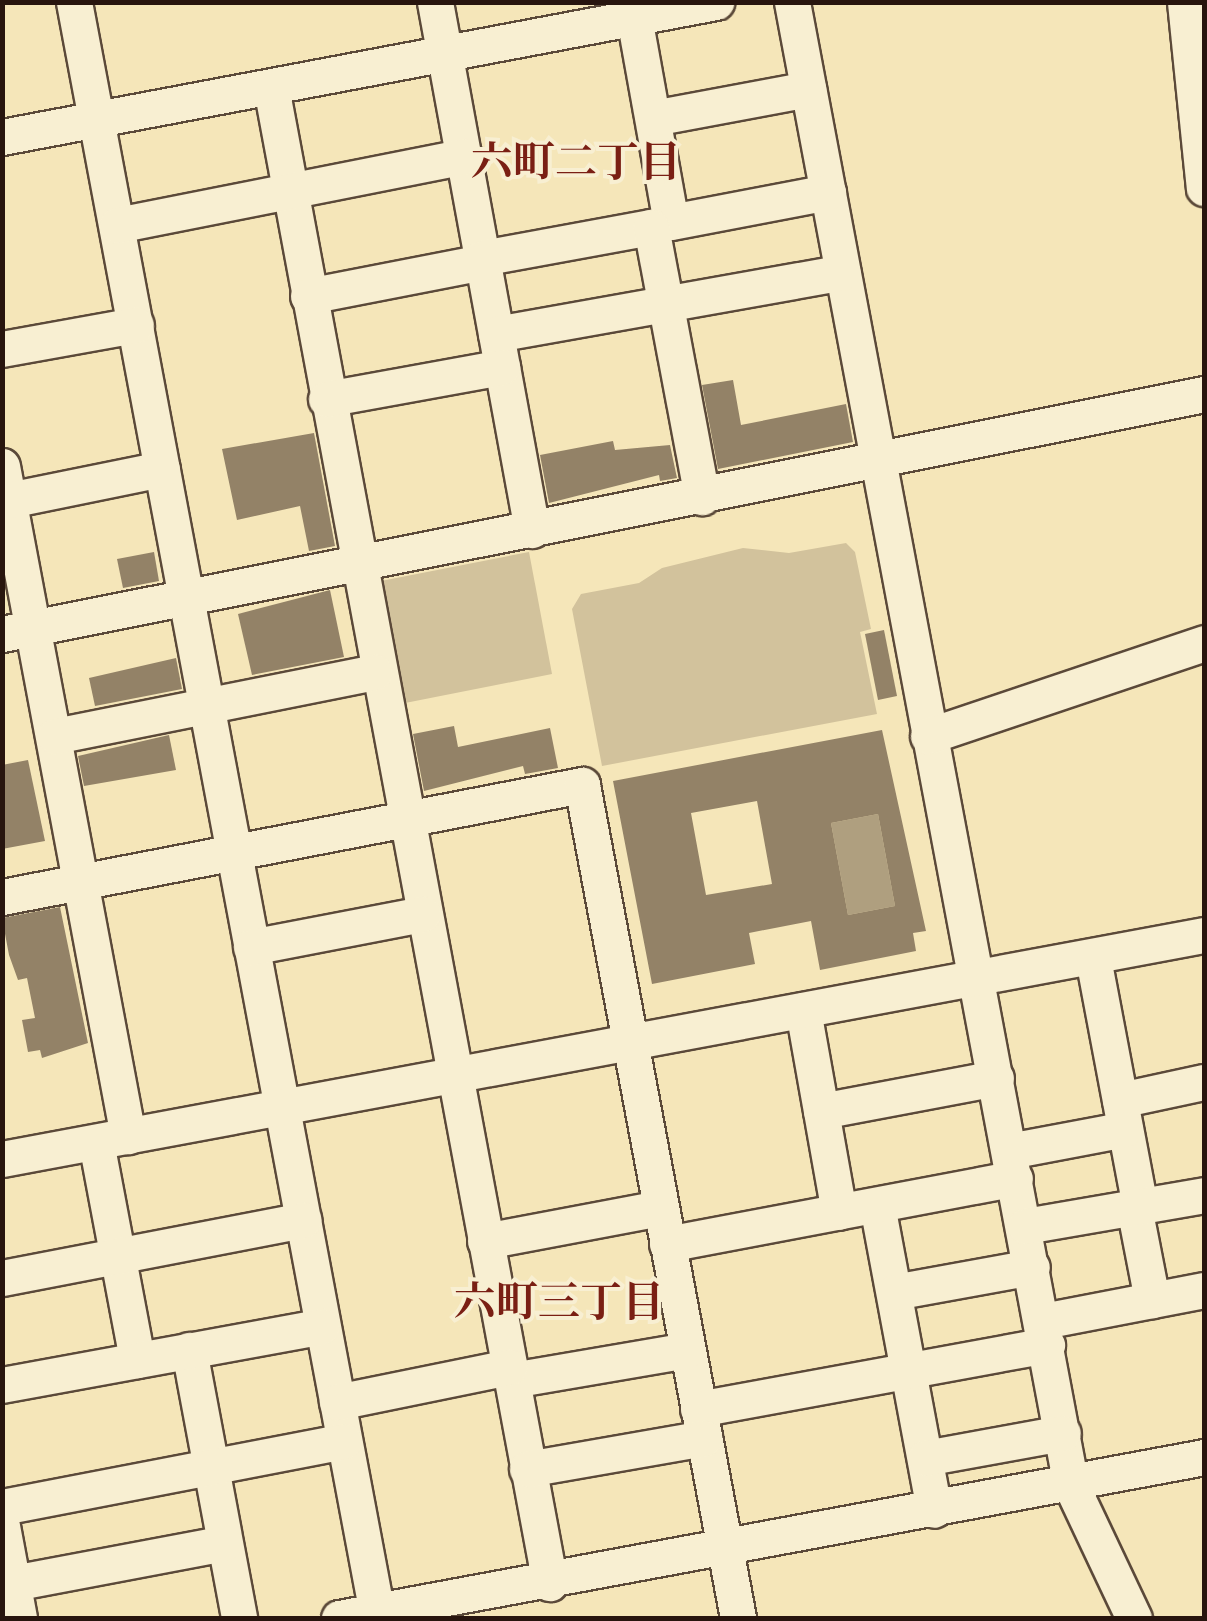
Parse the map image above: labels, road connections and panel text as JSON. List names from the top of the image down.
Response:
{
  "districts": ["六町二丁目", "六町三丁目"]
}
